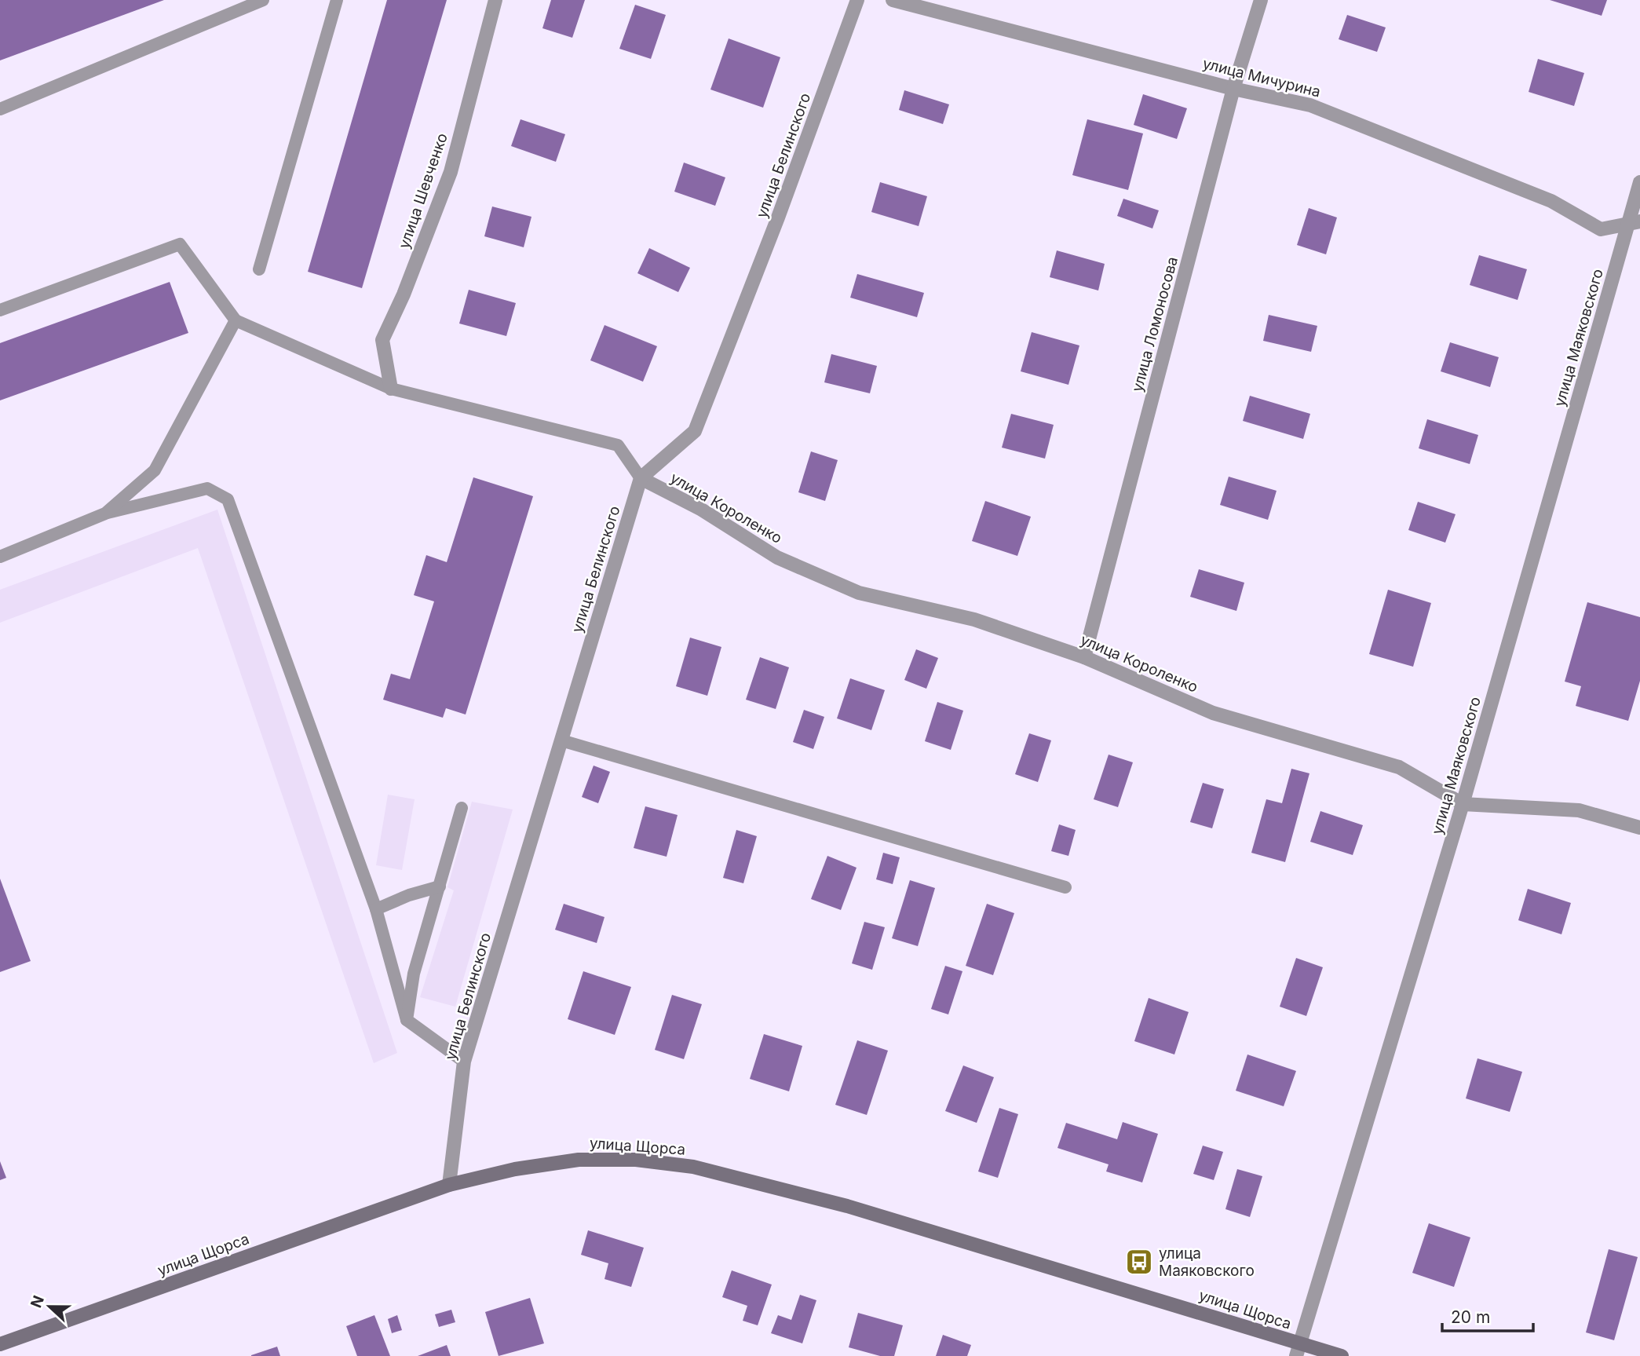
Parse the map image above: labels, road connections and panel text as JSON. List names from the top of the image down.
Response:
{
  "streets": {
    "main road": ["улица Щорса"],
    "street": [
      "улица Мичурина",
      "улица Белинского",
      "улица Шевченко",
      "улица Ломоносова",
      "улица Маяковского",
      "улица Короленко"
    ]
  },
  "crossings": [
    ["улица Мичурина", "улица Ломоносова"],
    ["улица Мичурина", "улица Маяковского"],
    ["улица Белинского", "улица Короленко"],
    ["улица Белинского", "улица Щорса"],
    ["улица Ломоносова", "улица Короленко"],
    ["улица Маяковского", "улица Короленко"],
    ["улица Маяковского", "улица Щорса"]
  ],
  "places": {
    "bus stop": ["улица Маяковского"]
  },
  "scale_bar": "20 m",
  "north": "left"
}
